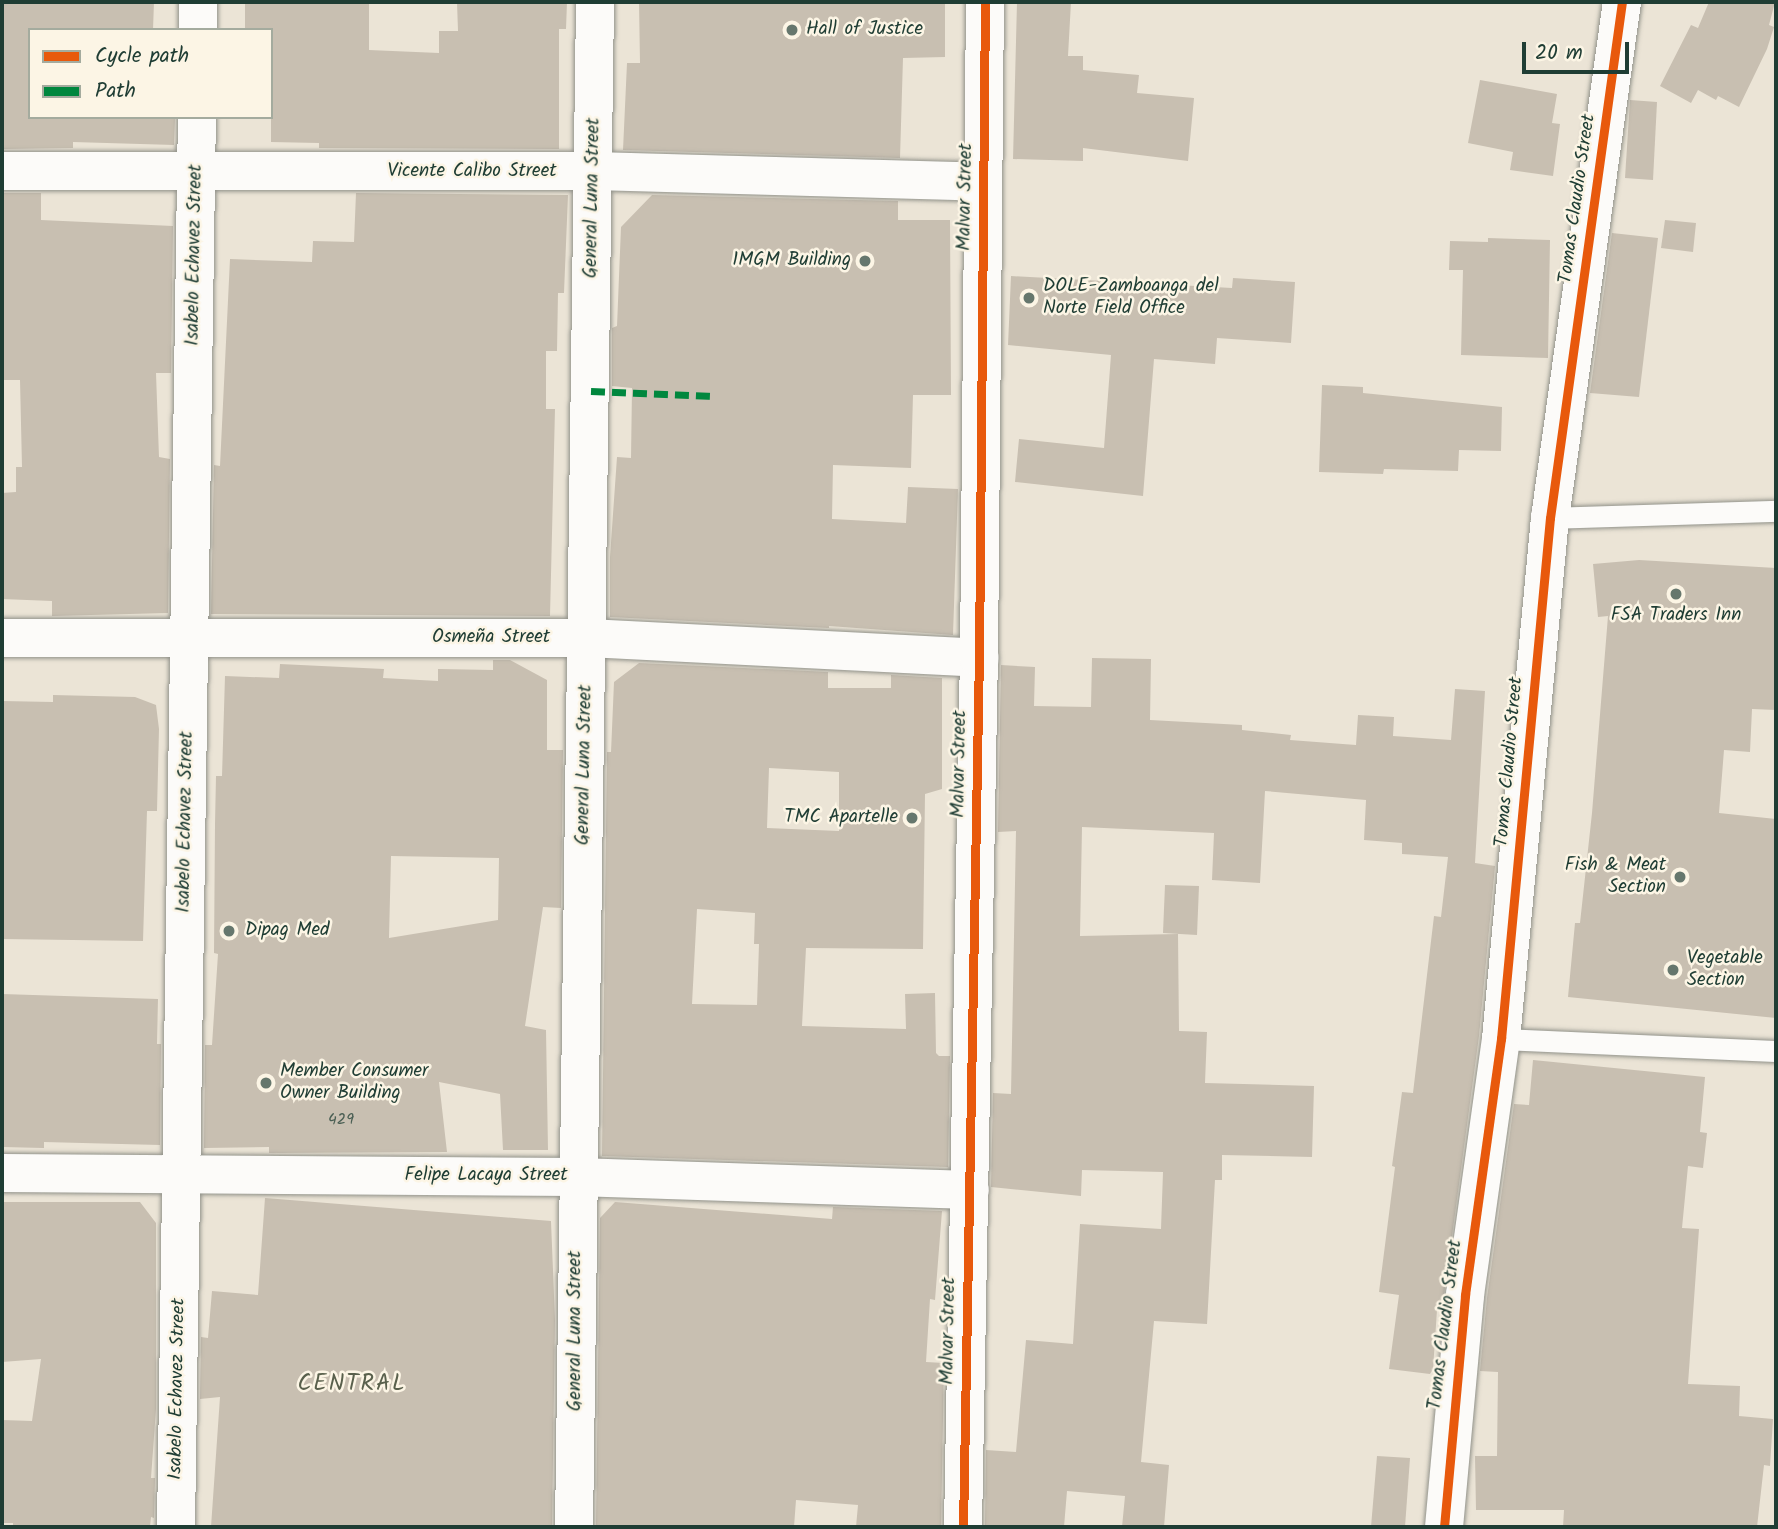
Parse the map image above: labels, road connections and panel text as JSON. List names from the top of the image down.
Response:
{
  "streets": {
    "street": [
      "Vicente Calibo Street",
      "Malvar Street",
      "General Luna Street",
      "Tomas Claudio Street",
      "Isabelo Echavez Street",
      "Osmeña Street",
      "Felipe Lacaya Street"
    ]
  },
  "crossings": [
    ["Vicente Calibo Street", "Malvar Street"],
    ["Vicente Calibo Street", "General Luna Street"],
    ["Vicente Calibo Street", "Isabelo Echavez Street"],
    ["Malvar Street", "Osmeña Street"],
    ["Malvar Street", "Felipe Lacaya Street"],
    ["General Luna Street", "Osmeña Street"],
    ["General Luna Street", "Felipe Lacaya Street"],
    ["Isabelo Echavez Street", "Osmeña Street"],
    ["Isabelo Echavez Street", "Felipe Lacaya Street"]
  ],
  "districts": ["CENTRAL"],
  "places": [
    "Hall of Justice",
    "1MGM Building",
    "DOLE-Zamboanga del Norte Field Office",
    "FSA Traders Inn",
    "TMC Apartelle",
    "Fish & Meat Section",
    "Dipag Med",
    "Vegetable Section",
    "Member Consumer Owner Building"
  ],
  "house_numbers": ["429"],
  "legend": ["Cycle path", "Path"],
  "scale_bar": "20 m"
}
